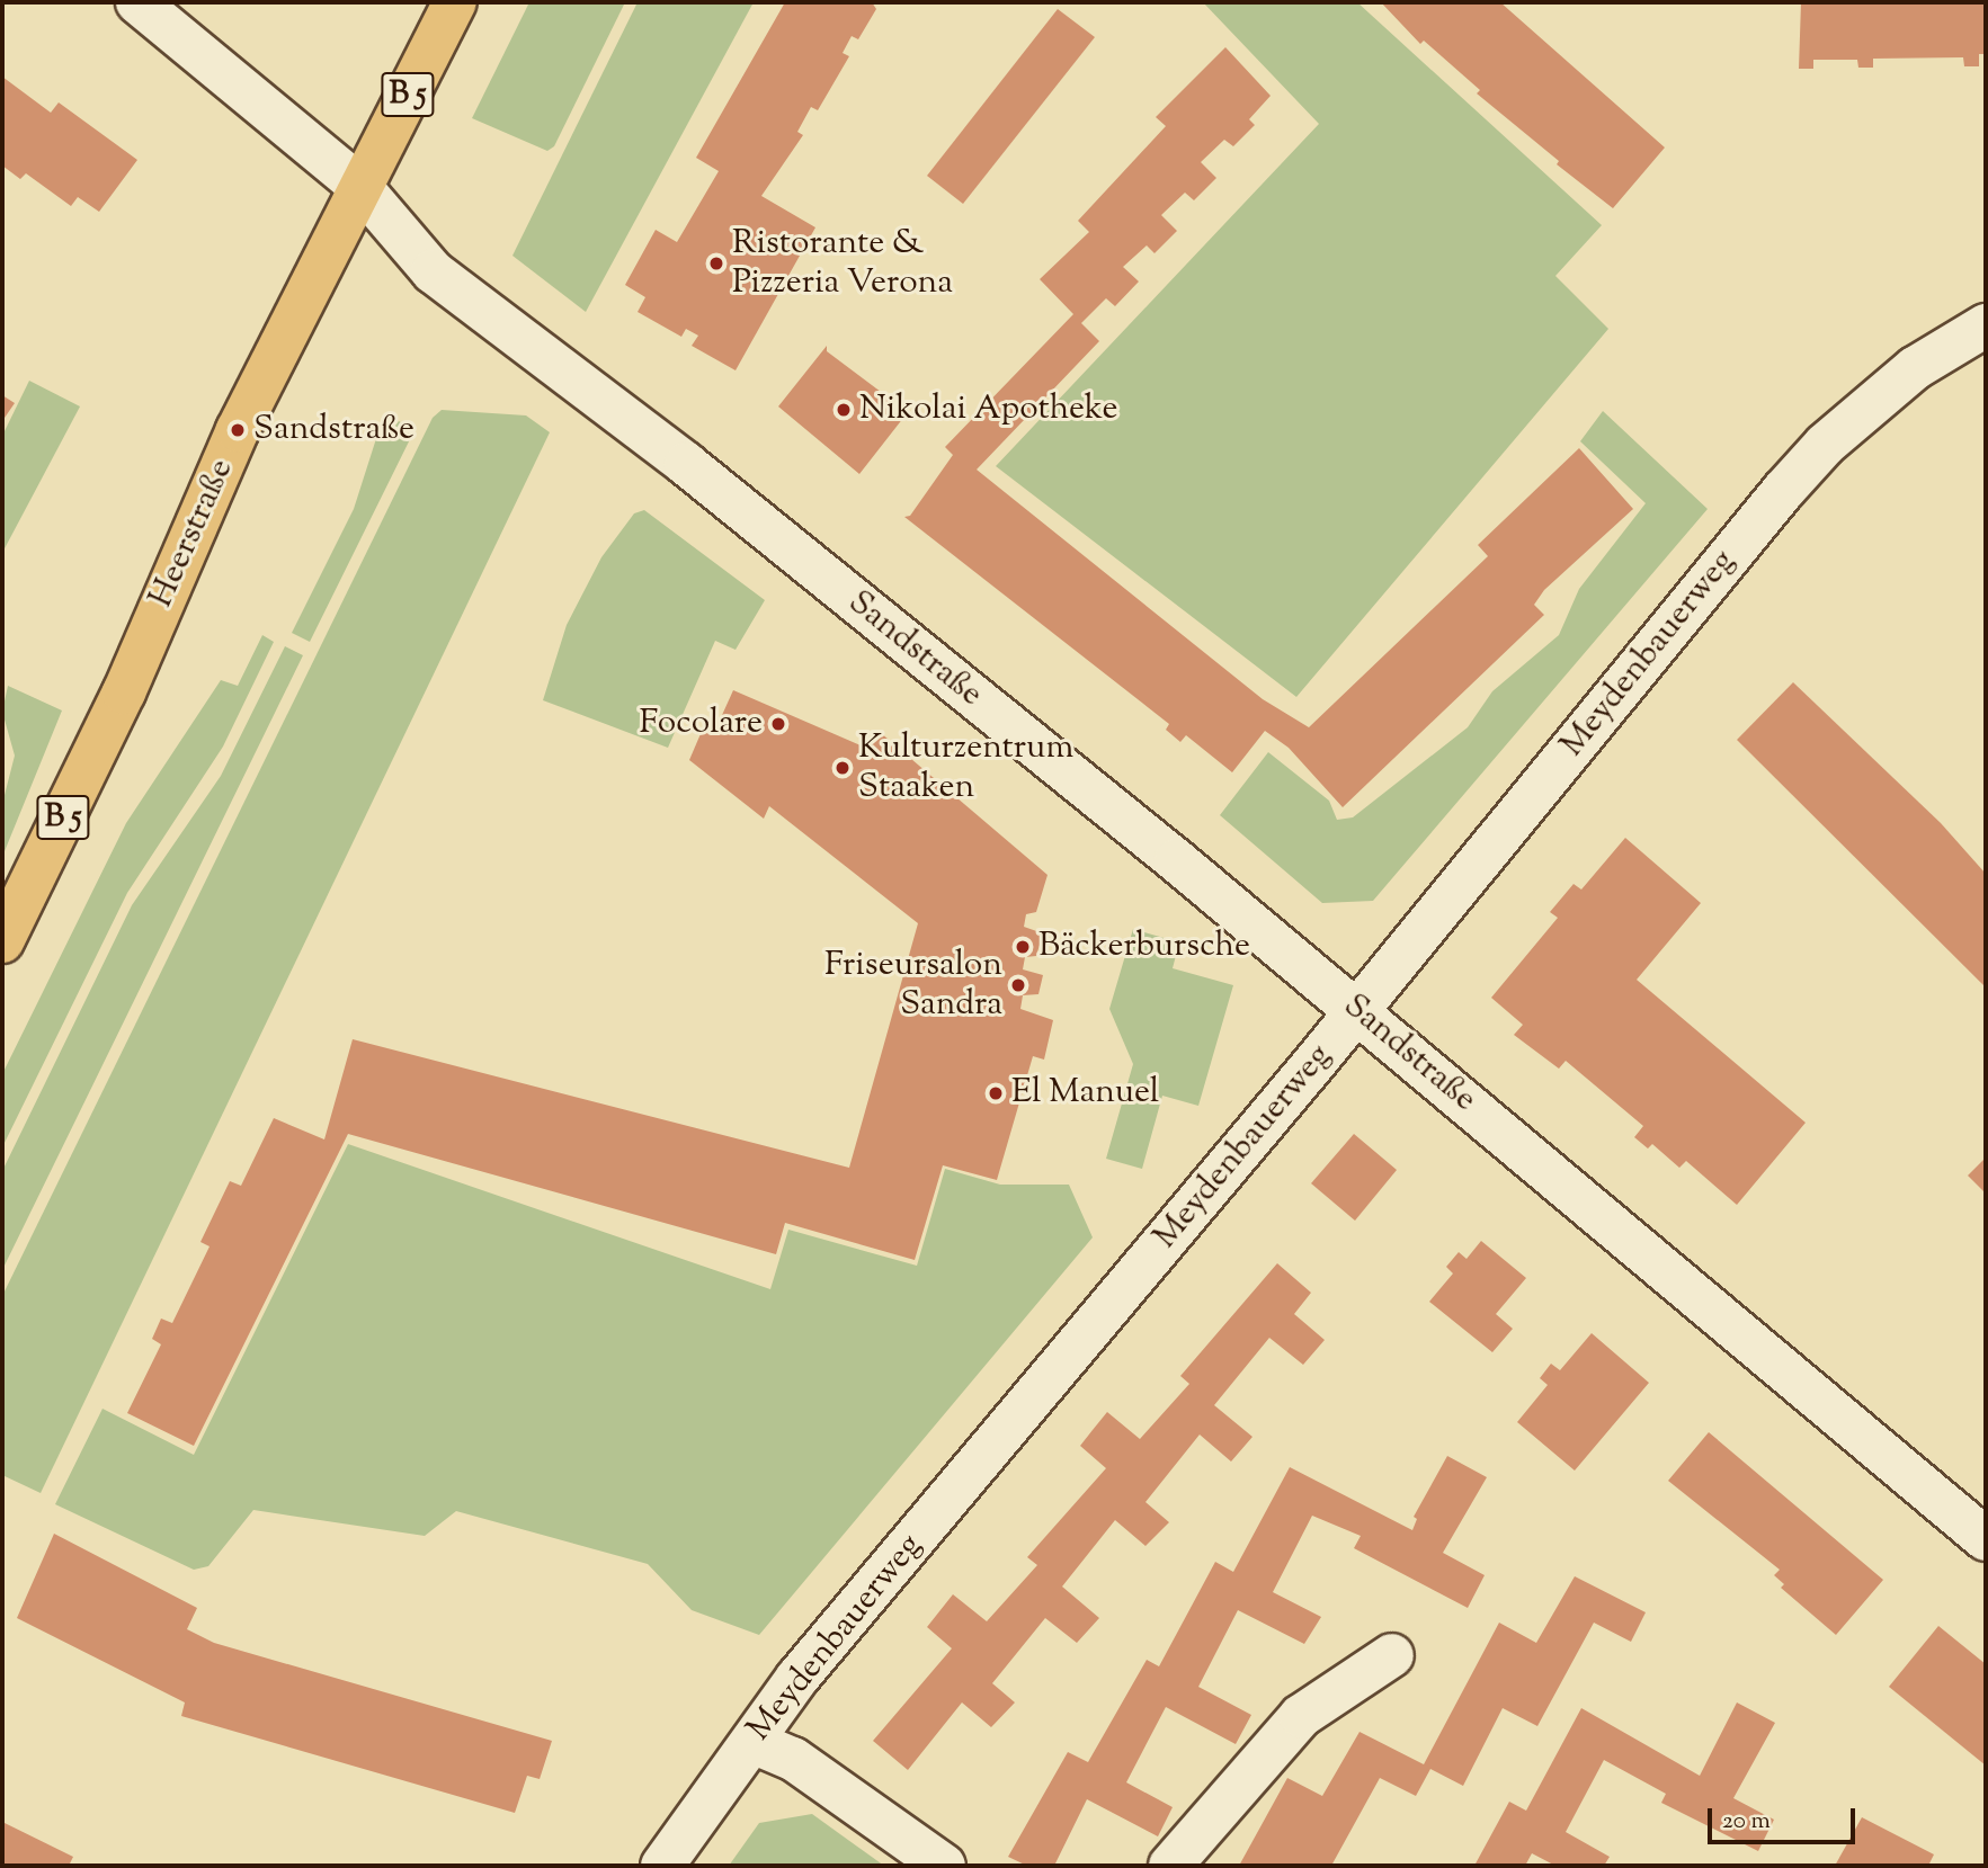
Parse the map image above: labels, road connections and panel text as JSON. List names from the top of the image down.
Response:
{
  "streets": {
    "main road": ["B 5", "Heerstraße"],
    "street": ["Sandstraße", "Meydenbauerweg"]
  },
  "crossings": [
    ["Heerstraße", "Sandstraße"],
    ["Sandstraße", "Meydenbauerweg"]
  ],
  "places": [
    "Ristorante & Pizzeria Verona",
    "Nikolai Apotheke",
    "Sandstraße",
    "Focolare",
    "Kulturzentrum Staaken",
    "Bäckerbursche",
    "Friseursalon Sandra",
    "El Manuel"
  ],
  "scale_bar": "20 m"
}
